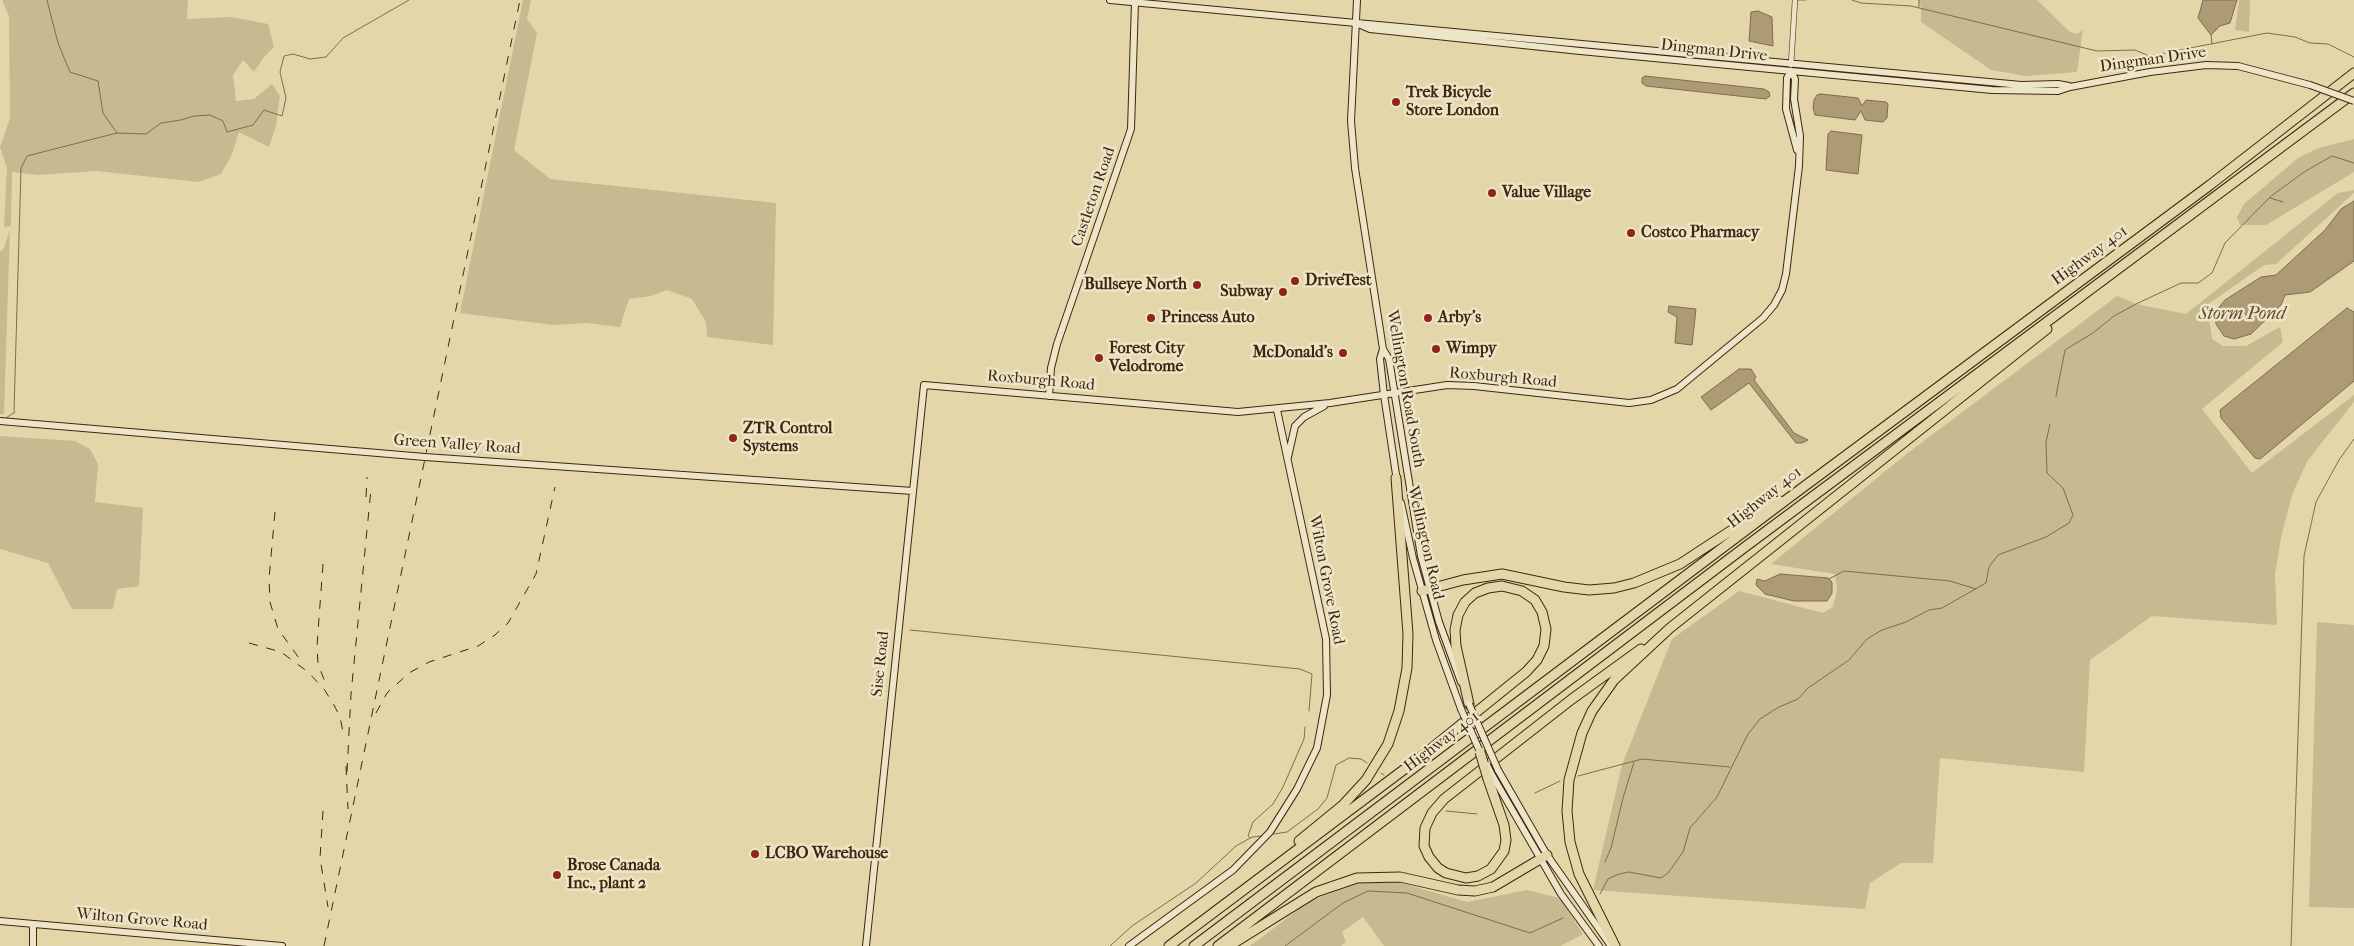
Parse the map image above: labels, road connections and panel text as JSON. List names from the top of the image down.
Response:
{
  "streets": {
    "highway": ["Highway 401"],
    "main road": [
      "Dingman Drive",
      "Castleton Road",
      "Roxburgh Road",
      "Wellington Road South",
      "Green Valley Road",
      "Wellington Road",
      "Wilton Grove Road",
      "Sise Road"
    ]
  },
  "crossings": [
    ["Dingman Drive", "Castleton Road"],
    ["Dingman Drive", "Roxburgh Road"],
    ["Dingman Drive", "Wellington Road South"],
    ["Castleton Road", "Roxburgh Road"],
    ["Roxburgh Road", "Wellington Road South"],
    ["Roxburgh Road", "Wellington Road"],
    ["Roxburgh Road", "Wilton Grove Road"],
    ["Roxburgh Road", "Sise Road"],
    ["Wellington Road South", "Wellington Road"],
    ["Green Valley Road", "Sise Road"]
  ],
  "water": ["Storm Pond"],
  "places": [
    "Trek Bicycle Store London",
    "Value Village",
    "Costco Pharmacy",
    "DriveTest",
    "Bullseye North",
    "Subway",
    "Princess Auto",
    "Arby's",
    "Wimpy",
    "McDonald's",
    "Forest City Velodrome",
    "ZTR Control Systems",
    "LCBO Warehouse",
    "Brose Canada Inc., plant 2"
  ]
}
